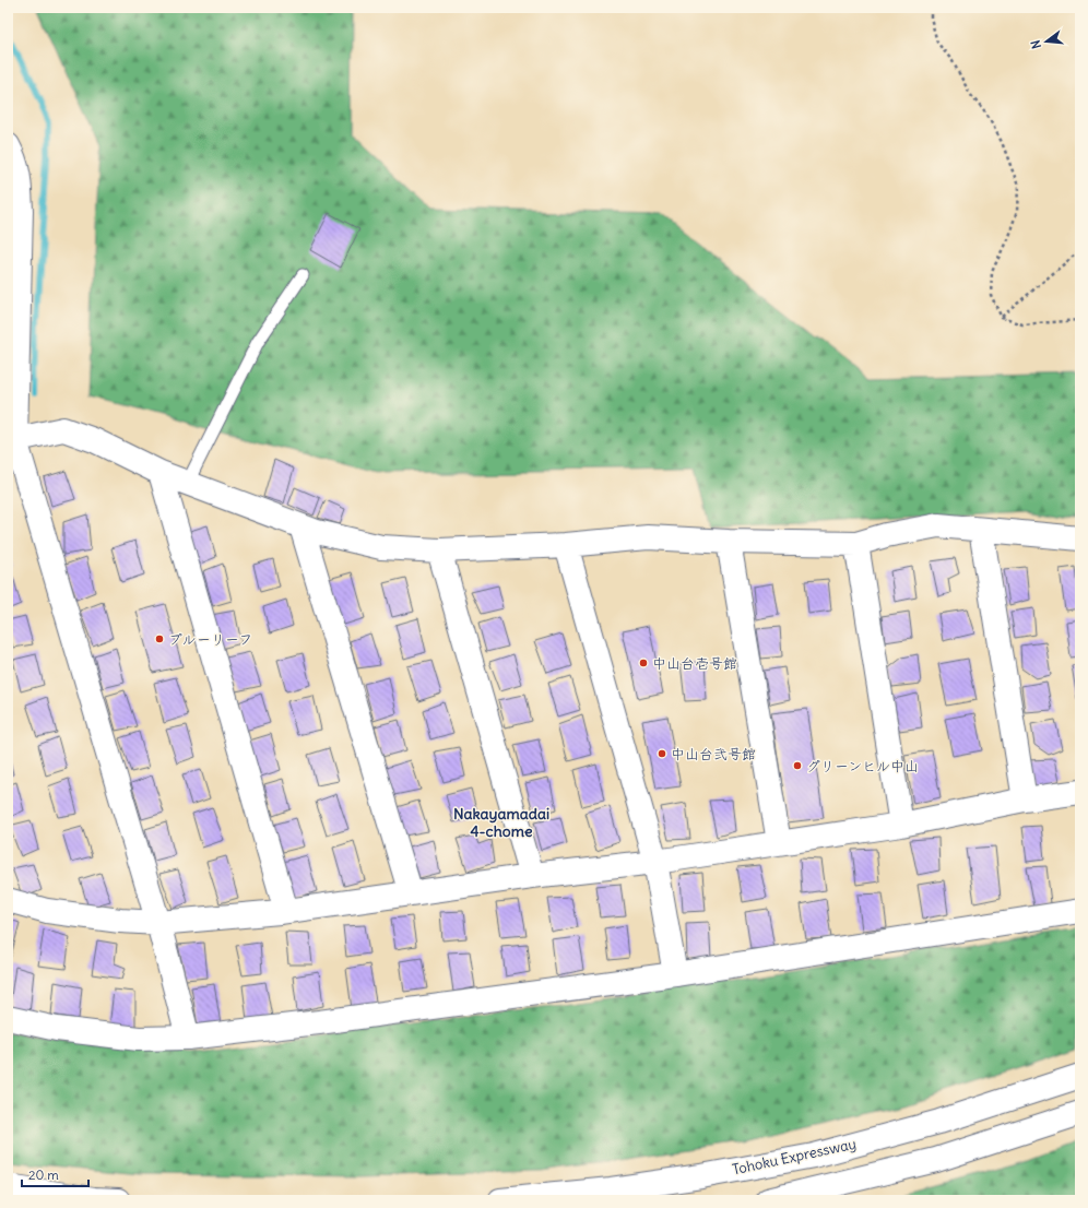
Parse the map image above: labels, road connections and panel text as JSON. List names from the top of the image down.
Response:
{
  "streets": {
    "main road": ["Tohoku Expressway"]
  },
  "districts": ["Nakayamadai 4-chome"],
  "places": [
    "ブルーリーフ",
    "中山台壱号館",
    "中山台弐号館",
    "グリーンヒル中山"
  ],
  "scale_bar": "20 m",
  "north": "left"
}
